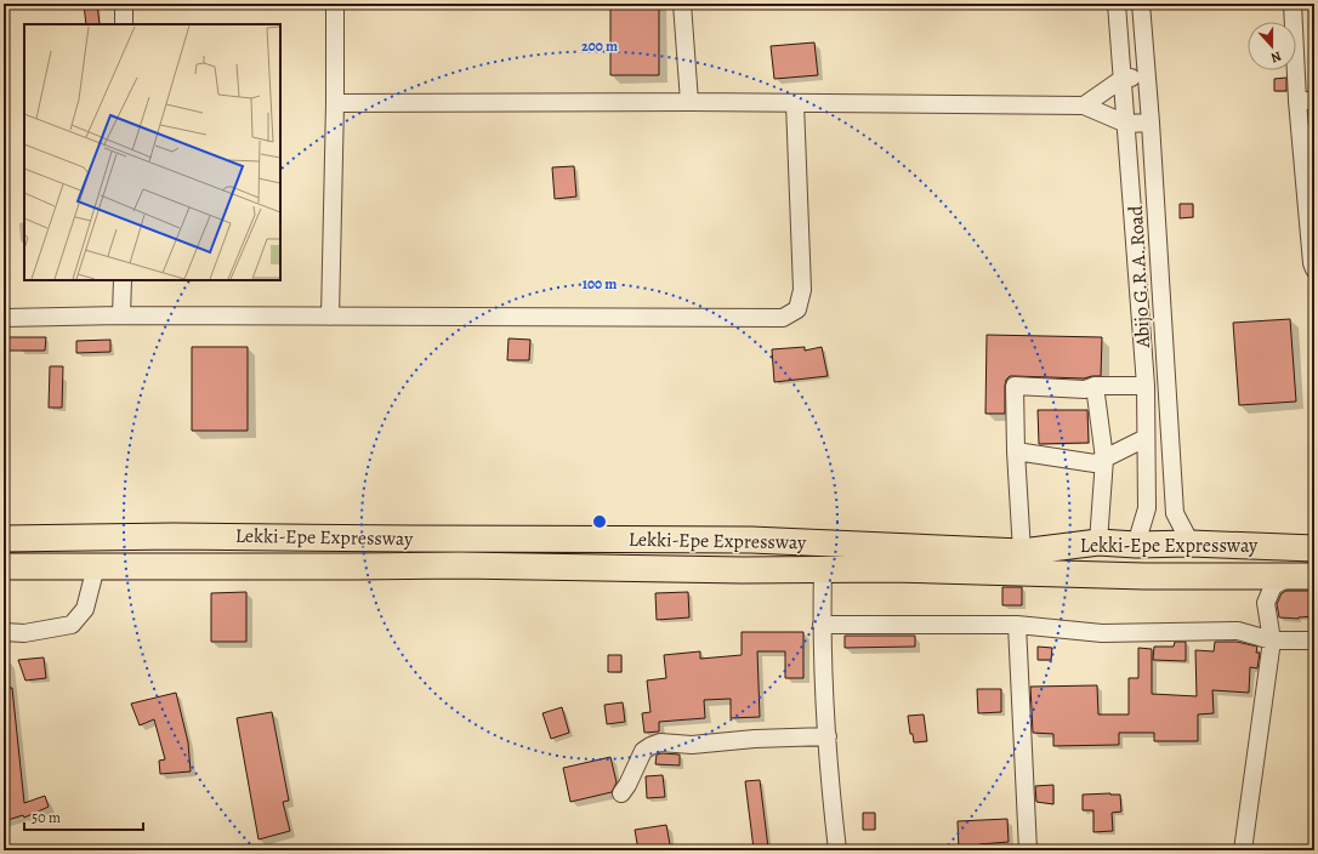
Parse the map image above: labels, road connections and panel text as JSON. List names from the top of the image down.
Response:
{
  "streets": {
    "highway": ["Lekki-Epe Expressway"],
    "street": ["Abijo G.R.A. Road"]
  },
  "crossings": [
    ["Abijo G.R.A. Road", "Lekki-Epe Expressway"]
  ],
  "scale_bar": "50 m",
  "north": "bottom",
  "rings": ["200 m", "100 m"]
}
